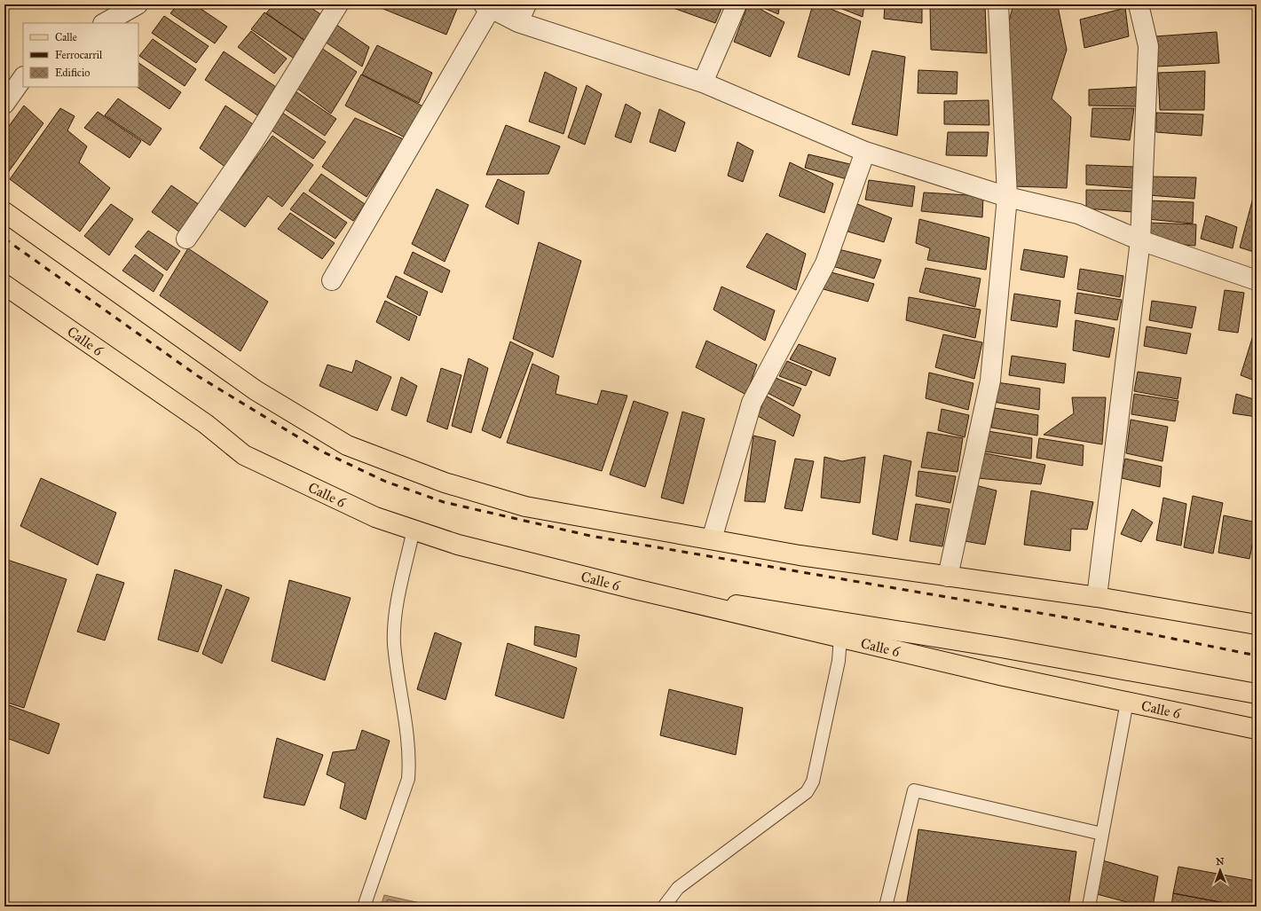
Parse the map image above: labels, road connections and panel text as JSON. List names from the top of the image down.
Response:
{
  "streets": {
    "main road": ["Calle 6"]
  },
  "legend": ["Calle", "Ferrocarril", "Edificio"],
  "north": "top"
}
